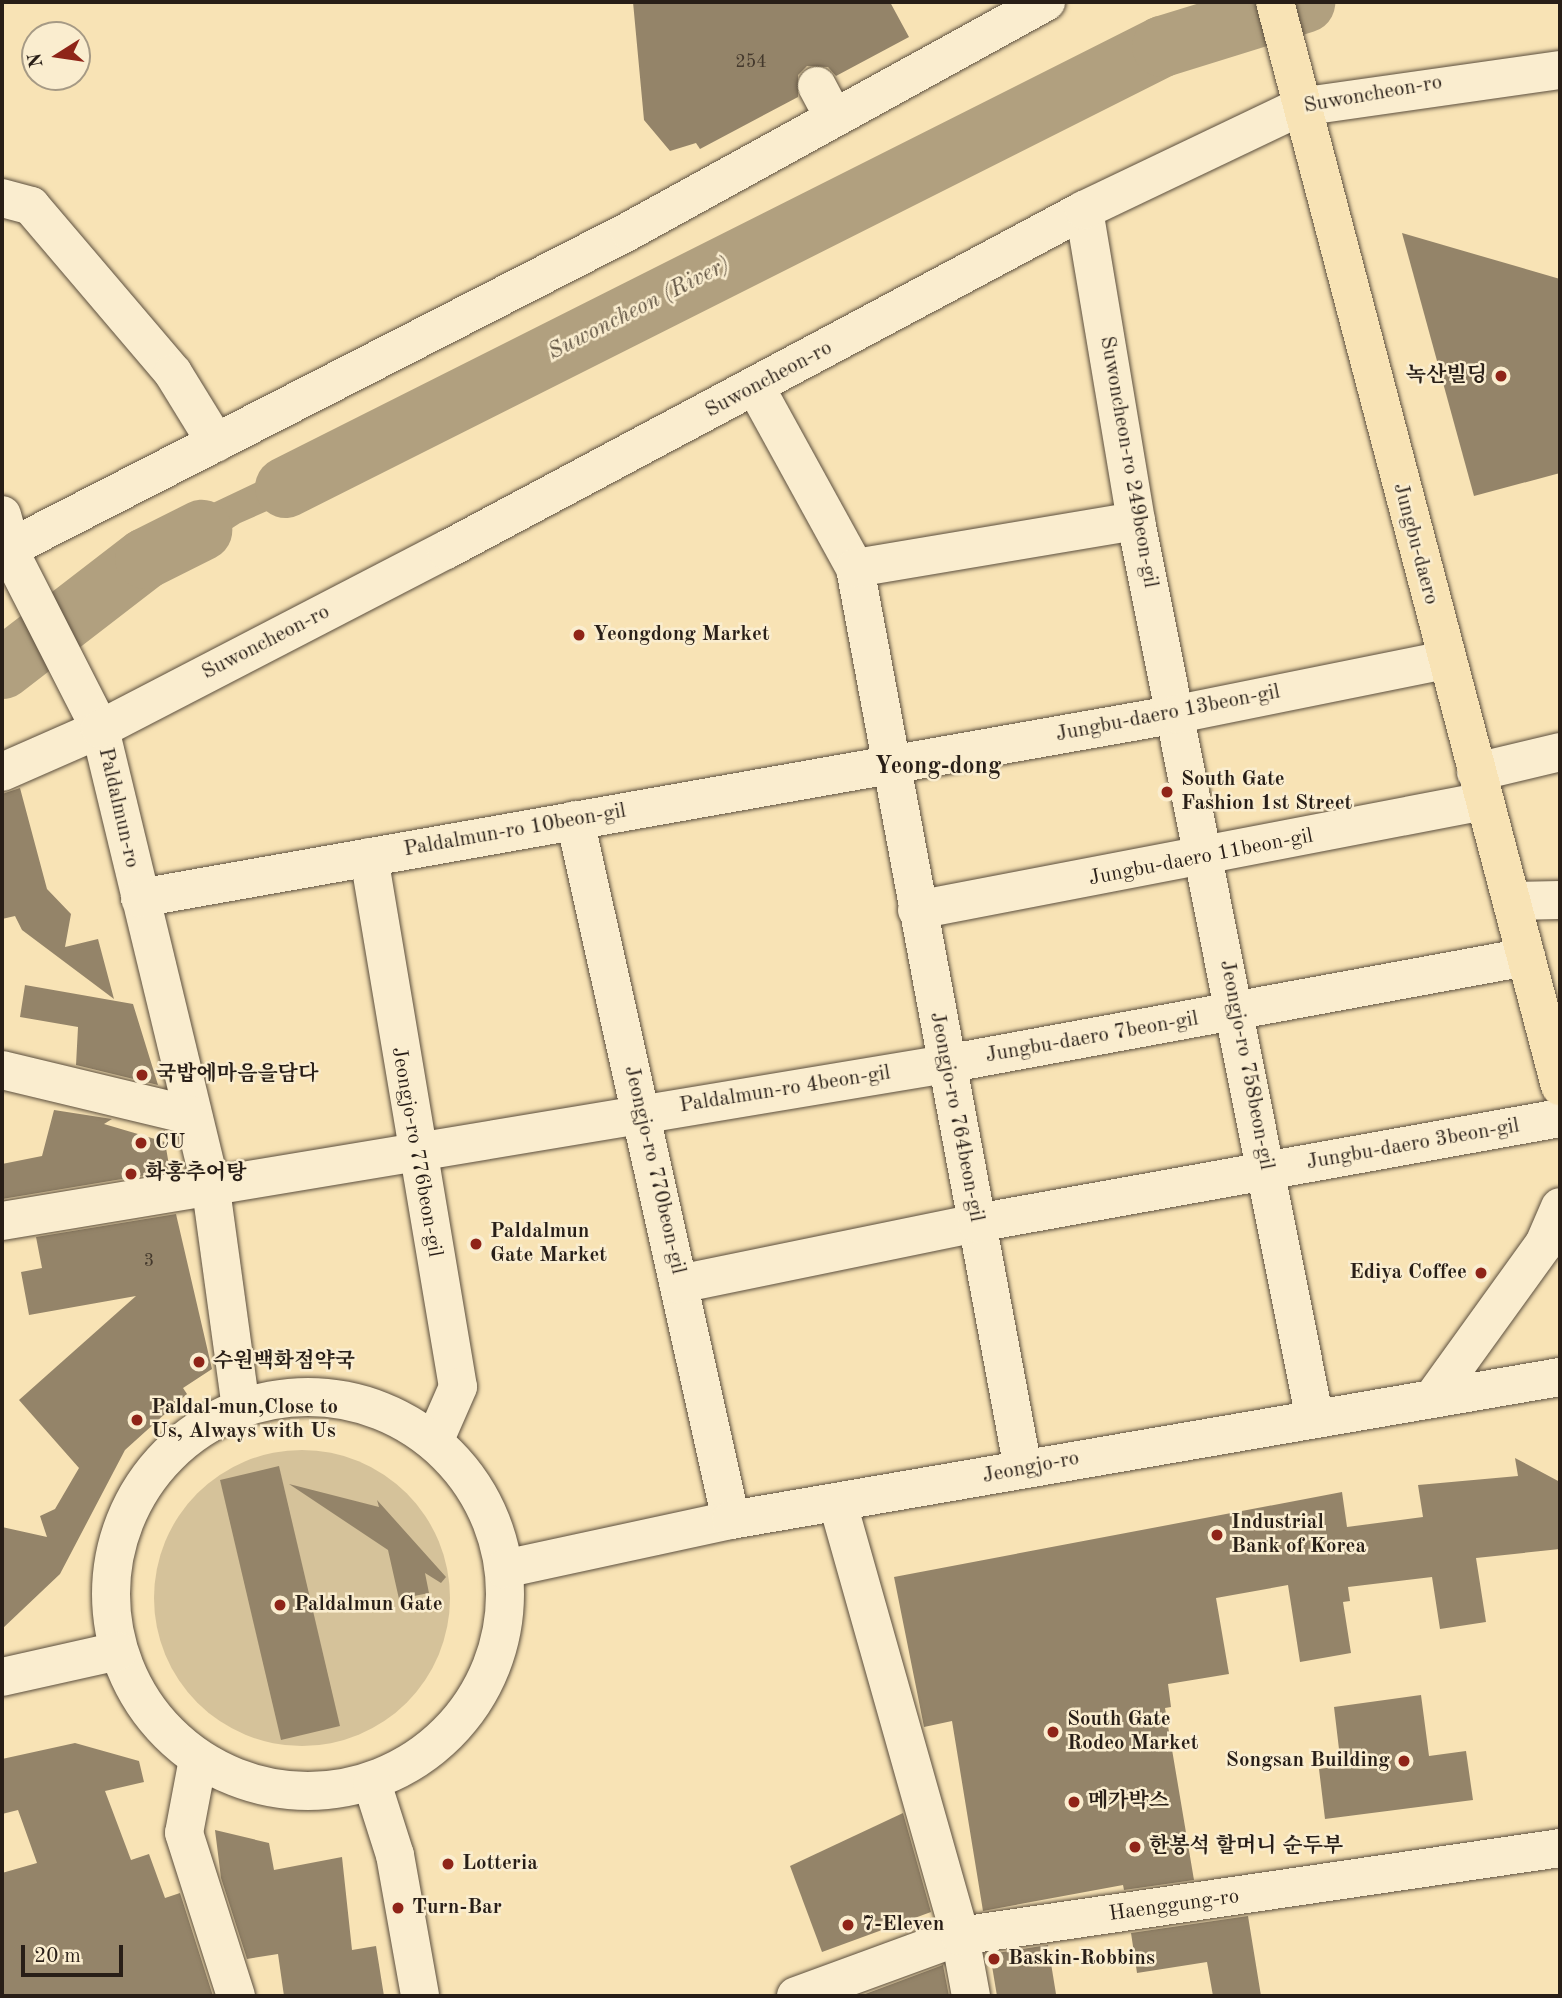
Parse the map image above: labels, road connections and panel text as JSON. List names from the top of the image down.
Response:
{
  "streets": {
    "main road": ["Jungbu-daero"],
    "street": [
      "Suwoncheon-ro",
      "Suwoncheon-ro 249beon-gil",
      "Jungbu-daero 13beon-gil",
      "Paldalmun-ro",
      "Paldalmun-ro 10beon-gil",
      "Jungbu-daero 11beon-gil",
      "Jungbu-daero 7beon-gil",
      "Jeongjo-ro 758beon-gil",
      "Paldalmun-ro 4beon-gil",
      "Jeongjo-ro 764beon-gil",
      "Jungbu-daero 3beon-gil",
      "Jeongjo-ro 776beon-gil",
      "Jeongjo-ro 770beon-gil",
      "Jeongjo-ro",
      "Haenggung-ro"
    ]
  },
  "crossings": [
    ["Suwoncheon-ro", "Suwoncheon-ro 249beon-gil"],
    ["Suwoncheon-ro", "Jungbu-daero"],
    ["Suwoncheon-ro", "Paldalmun-ro"],
    ["Suwoncheon-ro", "Jeongjo-ro 764beon-gil"],
    ["Suwoncheon-ro 249beon-gil", "Jungbu-daero 13beon-gil"],
    ["Suwoncheon-ro 249beon-gil", "Jeongjo-ro 758beon-gil"],
    ["Jungbu-daero", "Jungbu-daero 13beon-gil"],
    ["Jungbu-daero", "Jungbu-daero 11beon-gil"],
    ["Jungbu-daero", "Jungbu-daero 7beon-gil"],
    ["Jungbu-daero 13beon-gil", "Paldalmun-ro 10beon-gil"],
    ["Jungbu-daero 13beon-gil", "Jeongjo-ro 758beon-gil"],
    ["Jungbu-daero 13beon-gil", "Jeongjo-ro 764beon-gil"],
    ["Paldalmun-ro", "Paldalmun-ro 10beon-gil"],
    ["Paldalmun-ro", "Paldalmun-ro 4beon-gil"],
    ["Paldalmun-ro 10beon-gil", "Jeongjo-ro 764beon-gil"],
    ["Paldalmun-ro 10beon-gil", "Jeongjo-ro 776beon-gil"],
    ["Paldalmun-ro 10beon-gil", "Jeongjo-ro 770beon-gil"],
    ["Jungbu-daero 11beon-gil", "Jeongjo-ro 758beon-gil"],
    ["Jungbu-daero 11beon-gil", "Jeongjo-ro 764beon-gil"],
    ["Jungbu-daero 7beon-gil", "Jeongjo-ro 758beon-gil"],
    ["Jungbu-daero 7beon-gil", "Paldalmun-ro 4beon-gil"],
    ["Jungbu-daero 7beon-gil", "Jeongjo-ro 764beon-gil"],
    ["Jeongjo-ro 758beon-gil", "Jungbu-daero 3beon-gil"],
    ["Jeongjo-ro 758beon-gil", "Jeongjo-ro"],
    ["Paldalmun-ro 4beon-gil", "Jeongjo-ro 764beon-gil"],
    ["Paldalmun-ro 4beon-gil", "Jeongjo-ro 776beon-gil"],
    ["Paldalmun-ro 4beon-gil", "Jeongjo-ro 770beon-gil"],
    ["Jeongjo-ro 764beon-gil", "Jungbu-daero 3beon-gil"],
    ["Jeongjo-ro 764beon-gil", "Jeongjo-ro"],
    ["Jungbu-daero 3beon-gil", "Jeongjo-ro 770beon-gil"],
    ["Jeongjo-ro 770beon-gil", "Jeongjo-ro"]
  ],
  "districts": ["Yeong-dong"],
  "water": ["Suwoncheon (River)"],
  "places": [
    "녹산빌딩",
    "Yeongdong Market",
    "South Gate Fashion 1st Street",
    "국밥에마음을담다",
    "CU",
    "화홍추어탕",
    "Paldalmun Gate Market",
    "Ediya Coffee",
    "수원백화점약국",
    "Paldal-mun,Close to Us, Always with Us",
    "Industrial Bank of Korea",
    "Paldalmun Gate",
    "South Gate Rodeo Market",
    "Songsan Building",
    "메가박스",
    "한봉석 할머니 순두부",
    "Lotteria",
    "Turn-Bar",
    "7-Eleven",
    "Baskin-Robbins"
  ],
  "house_numbers": ["254", "3"],
  "scale_bar": "20 m",
  "north": "left"
}
